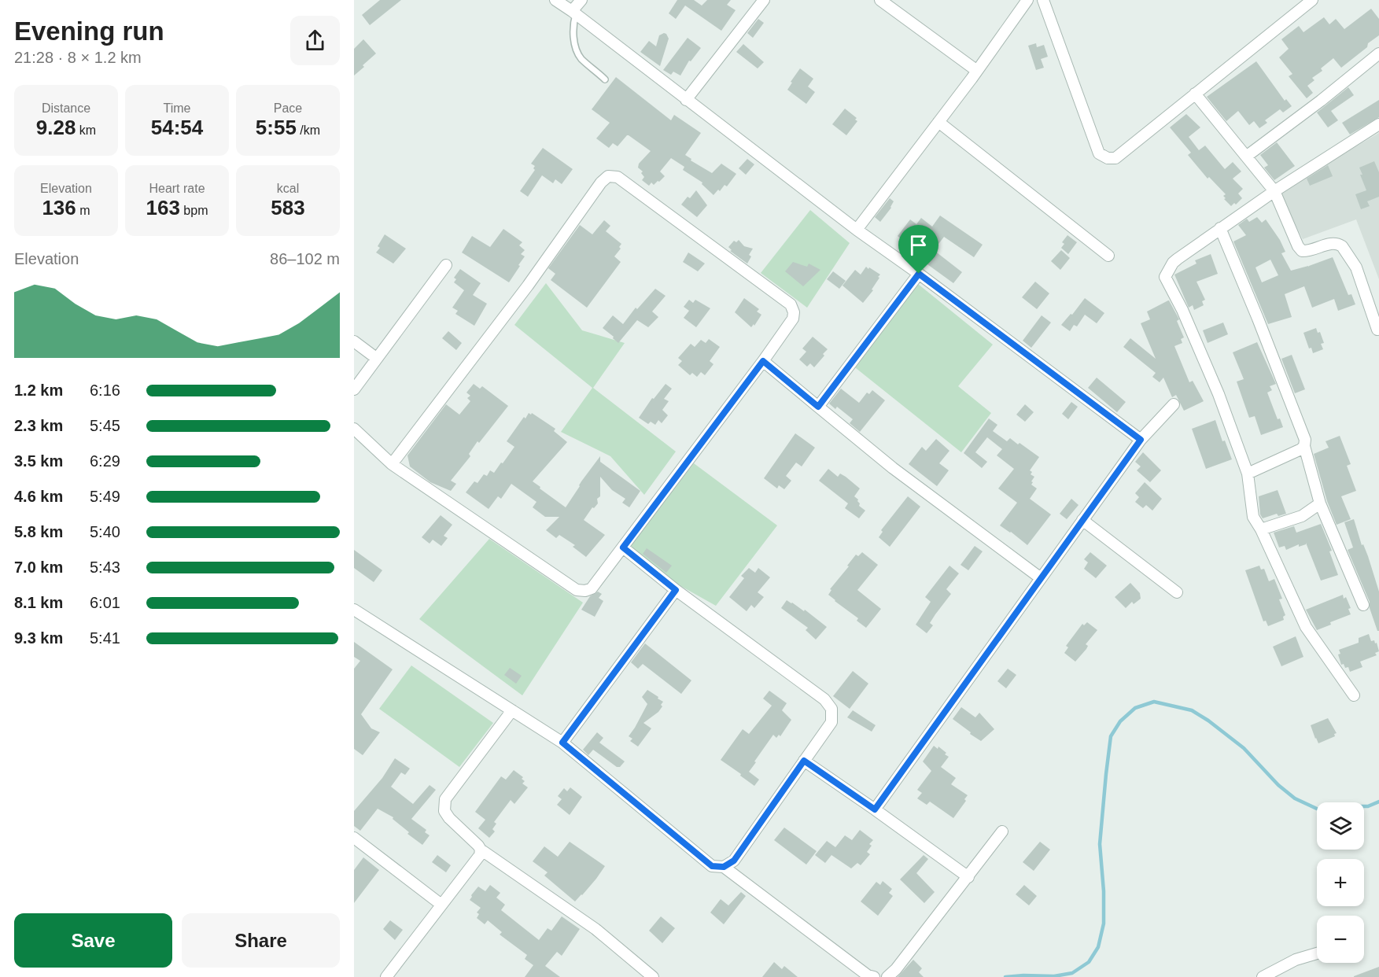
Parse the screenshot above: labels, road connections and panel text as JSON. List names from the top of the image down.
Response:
{
  "page": {
    "heading": ["Evening run", "21:28 · 8 × 1.2 km"],
    "stats": [
      ["Distance", "9.28 km"],
      ["Time", "54:54"],
      ["Pace", "5:55 /km"],
      ["Elevation", "136 m"],
      ["Heart rate", "163 bpm"],
      ["kcal", "583"]
    ],
    "chart": ["Elevation", "86–102 m"],
    "list": [
      {
        "name": "1.2 km",
        "note": "6:16"
      },
      {
        "name": "2.3 km",
        "note": "5:45"
      },
      {
        "name": "3.5 km",
        "note": "6:29"
      },
      {
        "name": "4.6 km",
        "note": "5:49"
      },
      {
        "name": "5.8 km",
        "note": "5:40"
      },
      {
        "name": "7.0 km",
        "note": "5:43"
      },
      {
        "name": "8.1 km",
        "note": "6:01"
      },
      {
        "name": "9.3 km",
        "note": "5:41"
      }
    ],
    "map_buttons": ["+", "−"],
    "buttons": ["Save", "Share"]
  }
}
